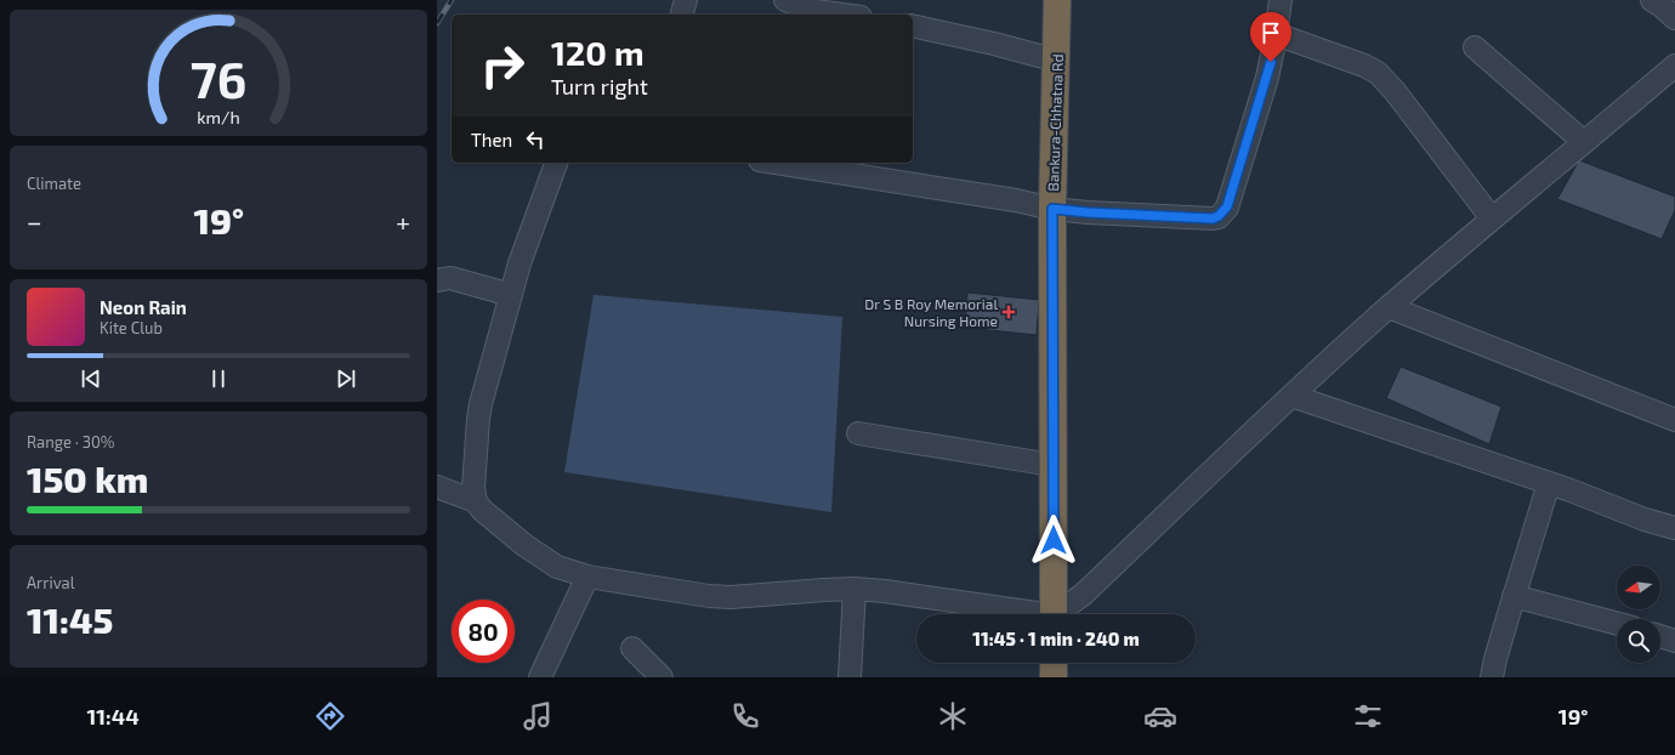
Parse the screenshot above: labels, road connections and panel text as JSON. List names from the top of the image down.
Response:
{
  "streets": {
    "highway": ["Bankura-Chhatna Rd"]
  },
  "places": {
    "health": ["Dr S B Roy Memorial Nursing Home"]
  },
  "north": "left",
  "page": {
    "turn": ["120 m", "Turn right"],
    "then": "Then",
    "tile": [
      "Climate",
      ["Range · 30%", "150 km"],
      ["Arrival", "11:45"]
    ],
    "heat": ["−", "19°", "+"],
    "song": ["Neon Rain", "Kite Club"],
    "limit": "80",
    "trip": "11:45 · 1 min · 240 m",
    "tabs": ["11:44", "19°"],
    "gauge": ["76", "km/h"]
  }
}
